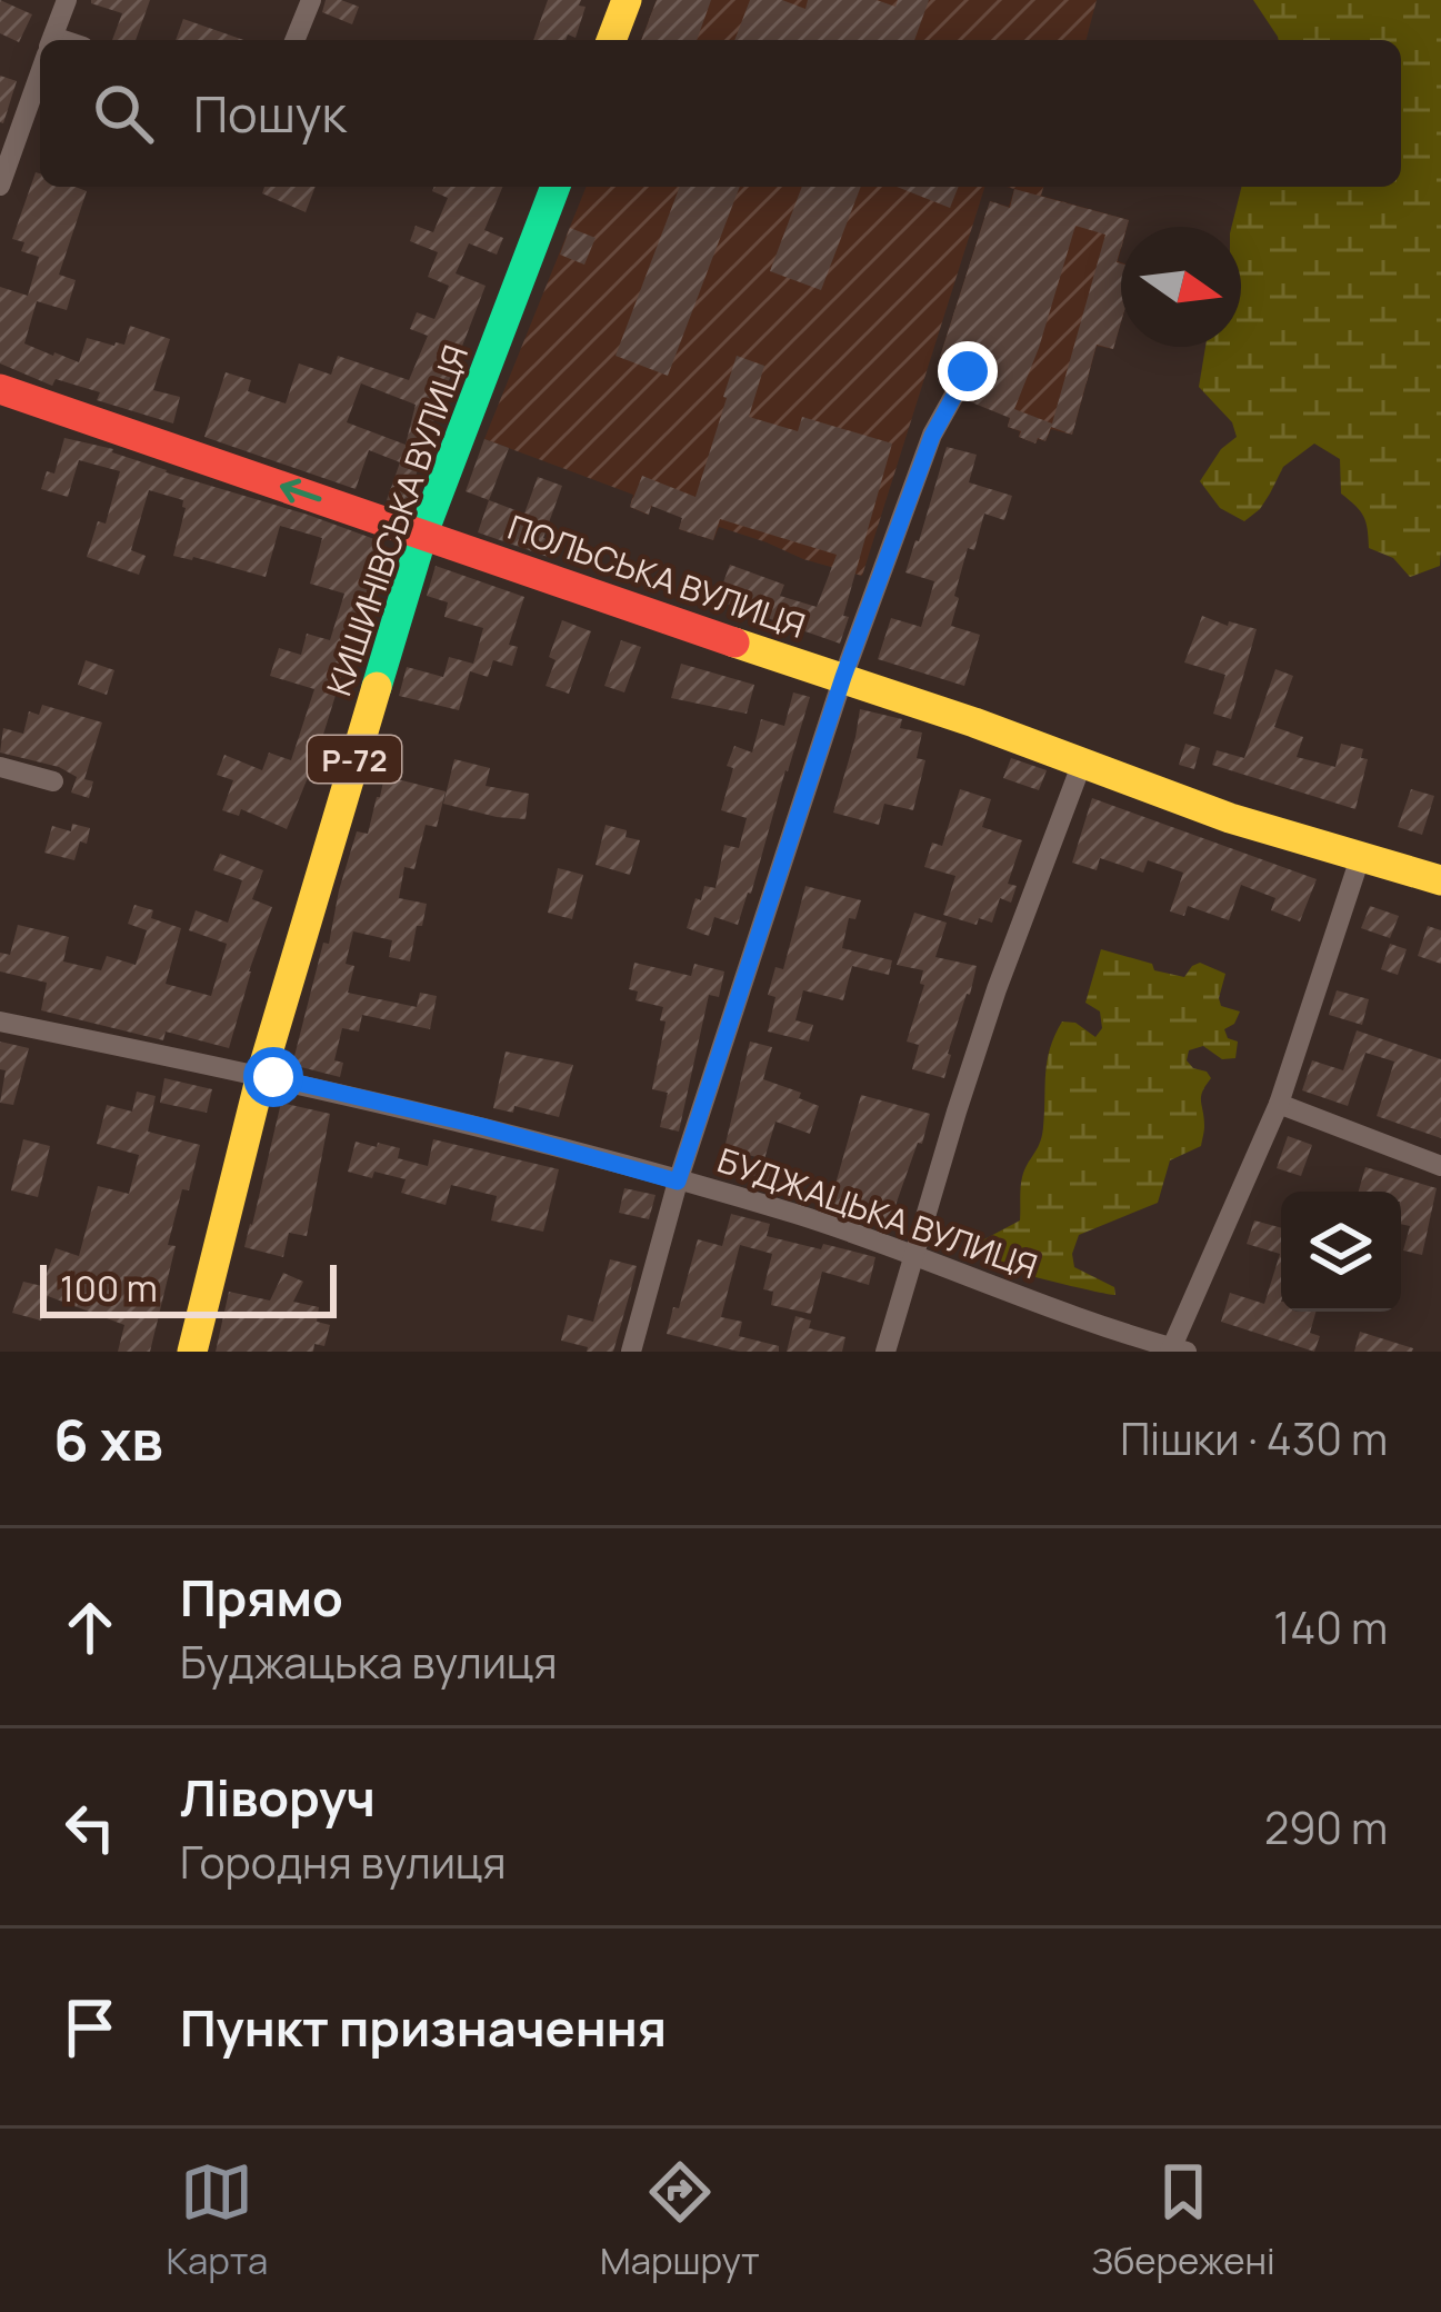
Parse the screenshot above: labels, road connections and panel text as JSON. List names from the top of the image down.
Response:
{
  "streets": {
    "street": [
      "КИШИНІВСЬКА ВУЛИЦЯ",
      "ПОЛЬСЬКА ВУЛИЦЯ",
      "Р-72",
      "БУДЖАЦЬКА ВУЛИЦЯ"
    ]
  },
  "crossings": [
    ["КИШИНІВСЬКА ВУЛИЦЯ", "ПОЛЬСЬКА ВУЛИЦЯ"],
    ["КИШИНІВСЬКА ВУЛИЦЯ", "БУДЖАЦЬКА ВУЛИЦЯ"]
  ],
  "scale_bar": "100 m",
  "north": "right",
  "page": {
    "search": "Пошук",
    "scale": "100 m",
    "heading": ["6 хв", "Пішки · 430 m"],
    "list": [
      ["Прямо", "Буджацька вулиця", "140 m"],
      ["Ліворуч", "Городня вулиця", "290 m"],
      "Пункт призначення"
    ],
    "nav": ["Карта", "Маршрут", "Збережені"]
  }
}
